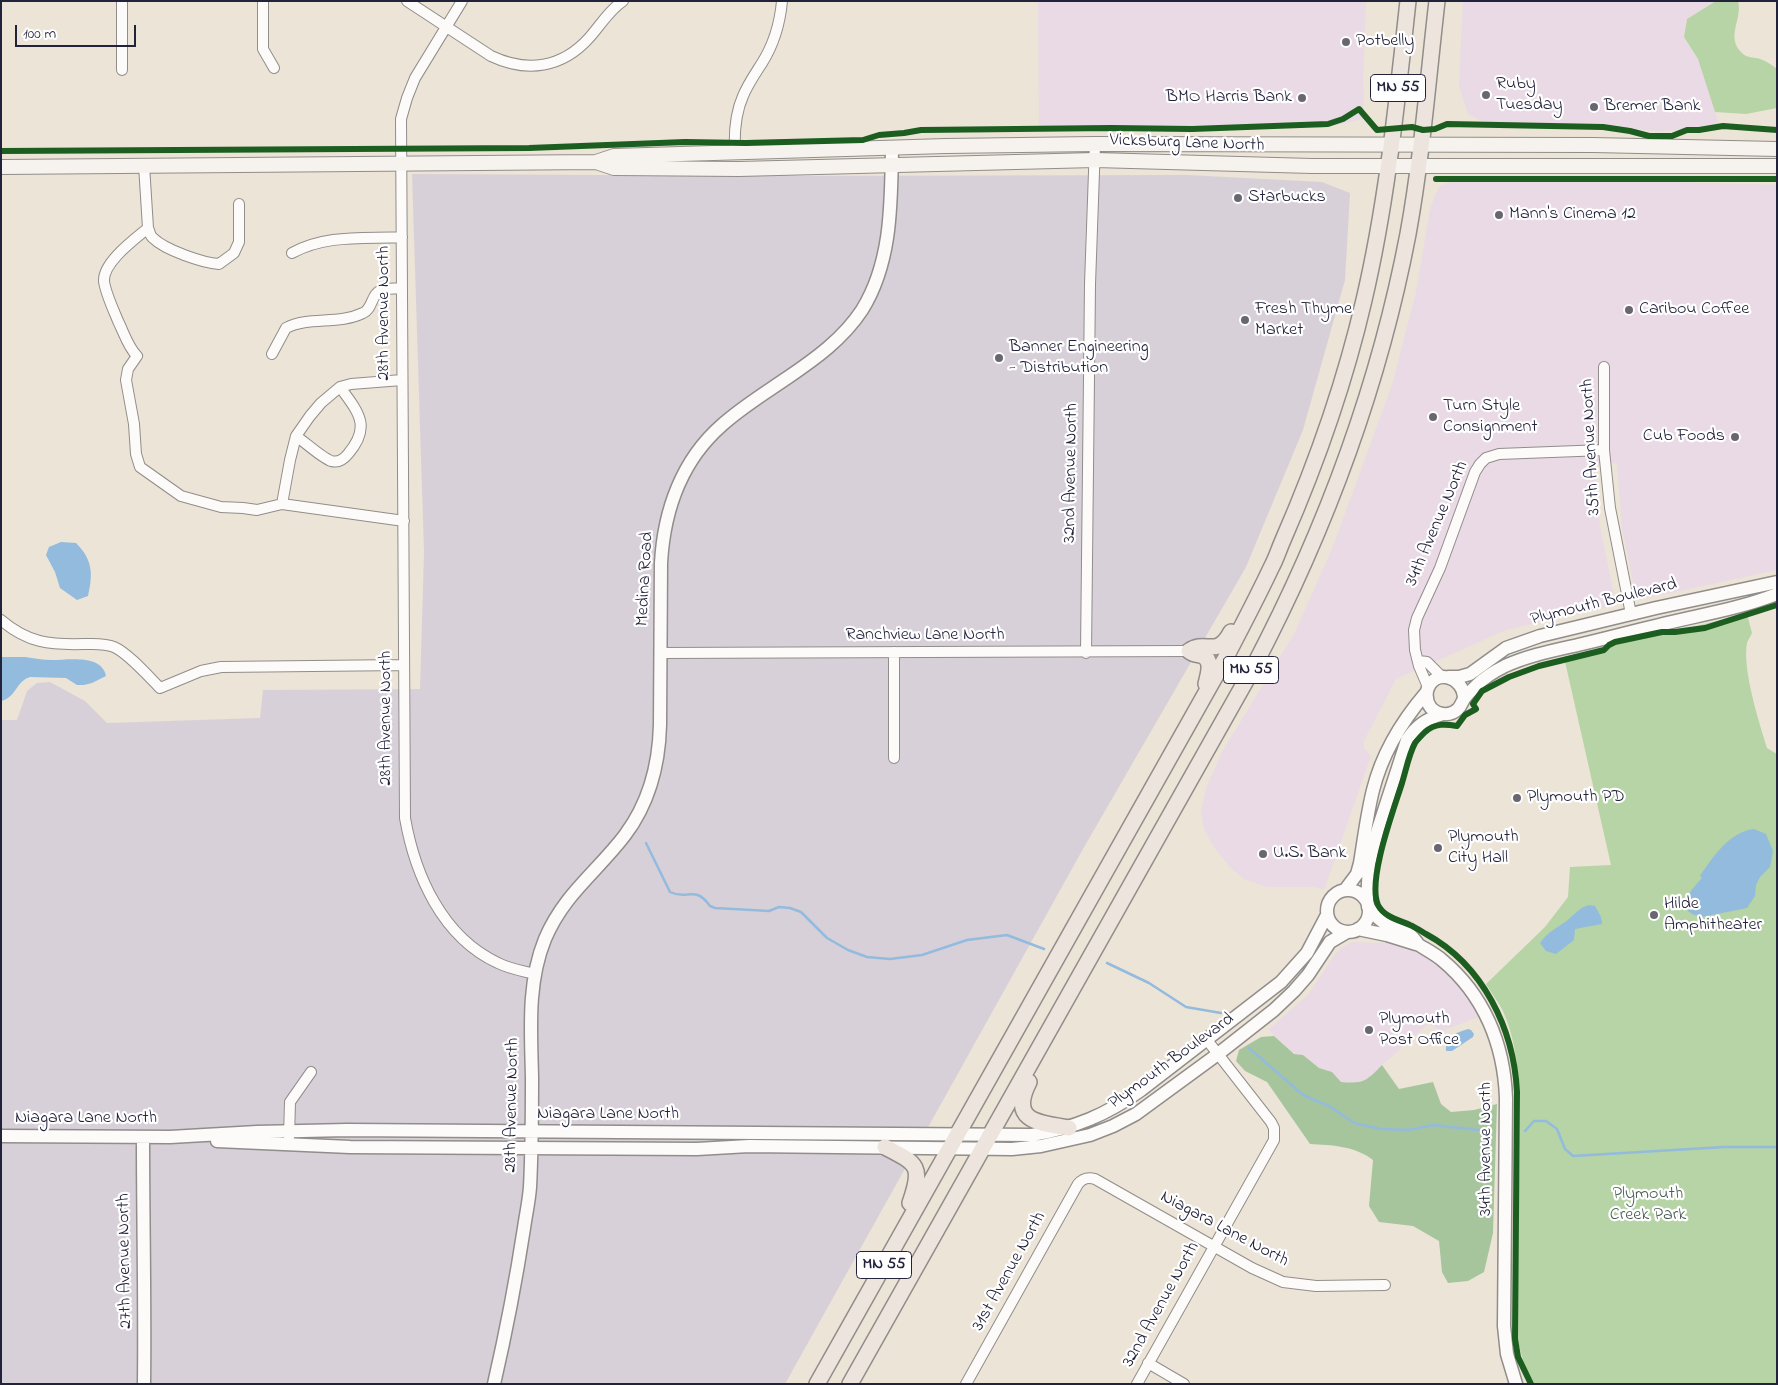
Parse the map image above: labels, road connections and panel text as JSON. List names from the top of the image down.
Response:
{
  "streets": {
    "main road": ["MN 55", "Vicksburg Lane North"],
    "street": [
      "28th Avenue North",
      "35th Avenue North",
      "32nd Avenue North",
      "34th Avenue North",
      "Medina Road",
      "Plymouth Boulevard",
      "Ranchview Lane North",
      "Niagara Lane North",
      "27th Avenue North",
      "31st Avenue North"
    ]
  },
  "crossings": [
    ["MN 55", "Vicksburg Lane North"],
    ["MN 55", "Plymouth Boulevard"],
    ["MN 55", "Niagara Lane North"],
    ["Vicksburg Lane North", "28th Avenue North"],
    ["Vicksburg Lane North", "32nd Avenue North"],
    ["Vicksburg Lane North", "Medina Road"],
    ["28th Avenue North", "Medina Road"],
    ["28th Avenue North", "Niagara Lane North"],
    ["35th Avenue North", "34th Avenue North"],
    ["35th Avenue North", "Plymouth Boulevard"],
    ["32nd Avenue North", "Plymouth Boulevard"],
    ["32nd Avenue North", "Ranchview Lane North"],
    ["32nd Avenue North", "Niagara Lane North"],
    ["34th Avenue North", "Plymouth Boulevard"],
    ["Medina Road", "Ranchview Lane North"],
    ["Plymouth Boulevard", "Niagara Lane North"],
    ["Niagara Lane North", "27th Avenue North"],
    ["Niagara Lane North", "31st Avenue North"]
  ],
  "parks": ["Plymouth Creek Park"],
  "places": [
    "Potbelly",
    "Ruby Tuesday",
    "BMO Harris Bank",
    "Bremer Bank",
    "Starbucks",
    "Mann's Cinema 12",
    "Caribou Coffee",
    "Fresh Thyme Market",
    "Banner Engineering - Distribution",
    "Turn Style Consignment",
    "Cub Foods",
    "Plymouth PD",
    "Plymouth City Hall",
    "U.S. Bank",
    "Hilde Amphitheater",
    "Plymouth Post Office"
  ],
  "scale_bar": "100 m"
}
